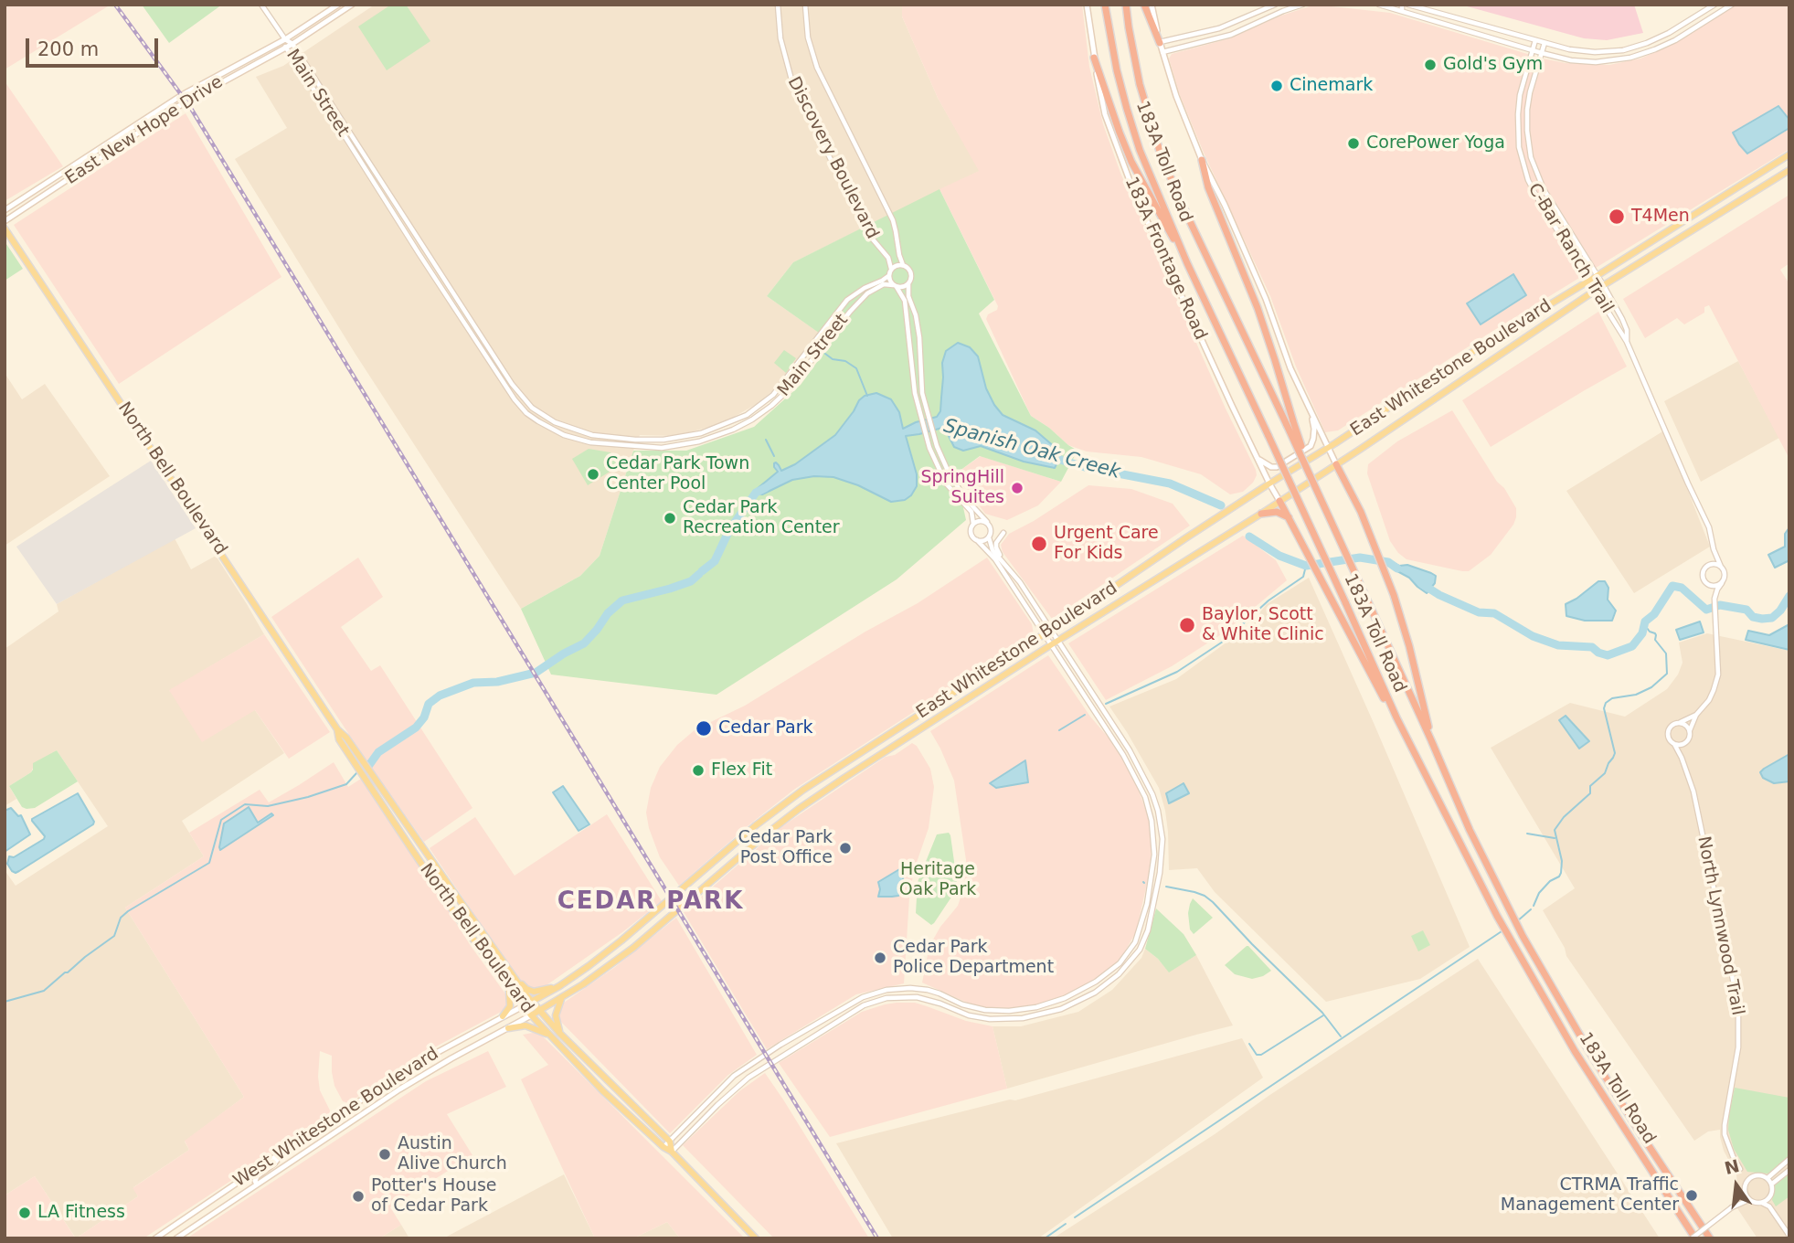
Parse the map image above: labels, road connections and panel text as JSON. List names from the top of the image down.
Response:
{
  "streets": {
    "highway": ["183A Toll Road"],
    "main road": [
      "East New Hope Drive",
      "183A Frontage Road",
      "East Whitestone Boulevard",
      "North Bell Boulevard",
      "West Whitestone Boulevard"
    ],
    "street": [
      "Main Street",
      "Discovery Boulevard",
      "C-Bar Ranch Trail",
      "North Lynnwood Trail"
    ]
  },
  "crossings": [
    ["Main Street", "East New Hope Drive"],
    ["Main Street", "Discovery Boulevard"],
    ["C-Bar Ranch Trail", "East Whitestone Boulevard"],
    ["C-Bar Ranch Trail", "North Lynnwood Trail"],
    ["183A Frontage Road", "East Whitestone Boulevard"],
    ["East Whitestone Boulevard", "North Bell Boulevard"],
    ["East Whitestone Boulevard", "West Whitestone Boulevard"],
    ["North Bell Boulevard", "West Whitestone Boulevard"]
  ],
  "districts": ["CEDAR PARK"],
  "water": ["Spanish Oak Creek"],
  "parks": ["Heritage Oak Park"],
  "places": [
    "Gold's Gym",
    "Cinemark",
    "CorePower Yoga",
    "T4Men",
    "Cedar Park Town Center Pool",
    "SpringHill Suites",
    "Cedar Park Recreation Center",
    "Urgent Care For Kids",
    "Baylor, Scott & White Clinic",
    "Cedar Park",
    "Flex Fit",
    "Cedar Park Post Office",
    "Cedar Park Police Department",
    "Austin Alive Church",
    "CTRMA Traffic Management Center",
    "Potter's House of Cedar Park",
    "LA Fitness"
  ],
  "scale_bar": "200 m",
  "north": "top"
}
